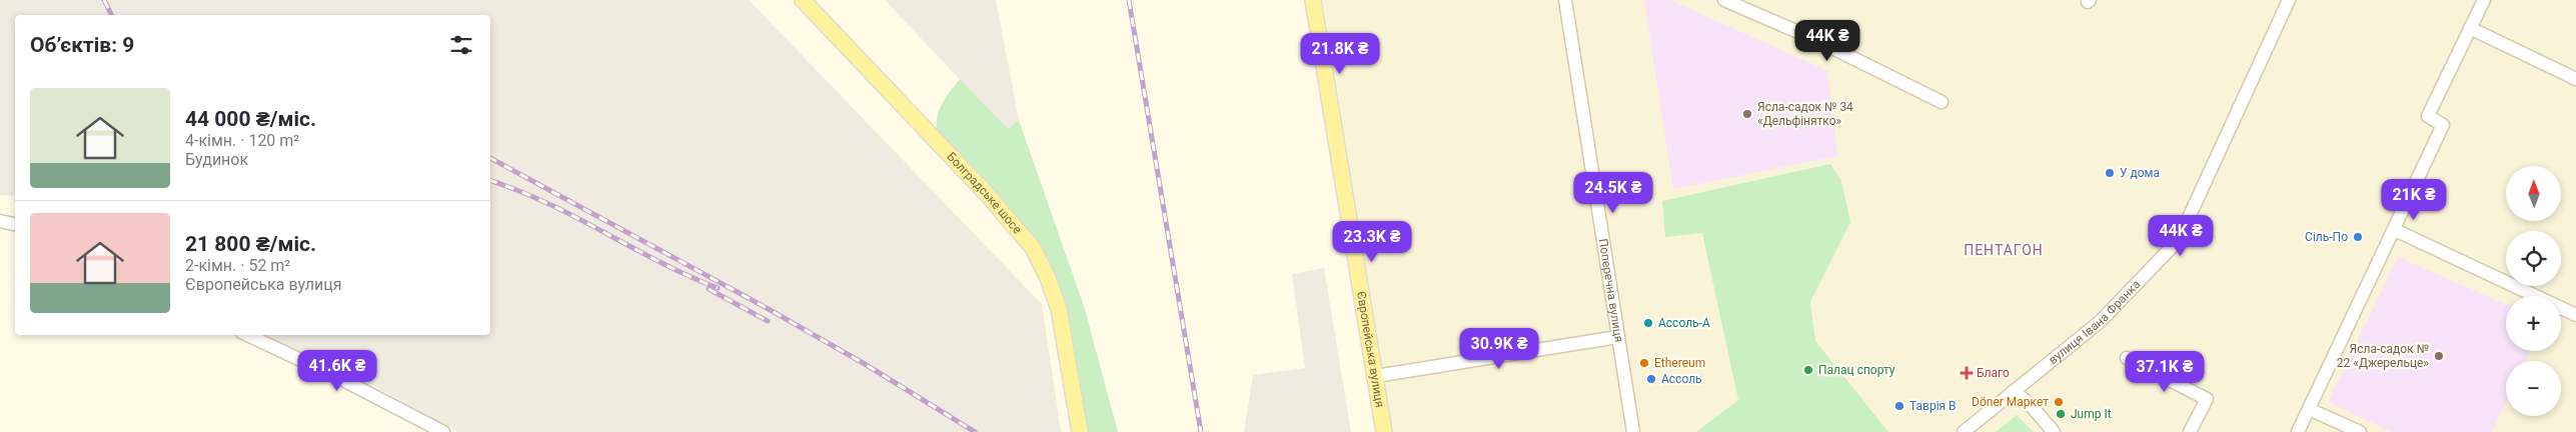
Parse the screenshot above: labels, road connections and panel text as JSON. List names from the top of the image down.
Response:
{
  "streets": {
    "main road": ["Болградське шосе", "Європейська вулиця"],
    "street": ["Поперечна вулиця", "вулиця Івана Франка"]
  },
  "districts": ["ПЕНТАГОН"],
  "places": {
    "other": [
      "Ясла-садок № 34 «Дельфінятко»",
      "У дома",
      "Сіль-По",
      "Ассоль-А",
      "Ясла-садок № 22 «Джерельце»",
      "Ethereum",
      "Палац спорту",
      "Ассоль",
      "Döner Маркет",
      "Таврія В",
      "Jump It"
    ],
    "health": ["Благо"]
  },
  "north": "top",
  "page": {
    "heading": "Об’єктів: 9",
    "price": [
      "44K ₴",
      "21.8K ₴",
      "24.5K ₴",
      "21K ₴",
      "44K ₴",
      "23.3K ₴",
      "30.9K ₴",
      "41.6K ₴",
      "37.1K ₴"
    ],
    "list": [
      {
        "name": "44 000 ₴/міс.",
        "note": "4-кімн. · 120 m² · Будинок"
      },
      {
        "name": "21 800 ₴/міс.",
        "note": "2-кімн. · 52 m² · Європейська вулиця"
      }
    ],
    "map_buttons": ["+", "−"]
  }
}
